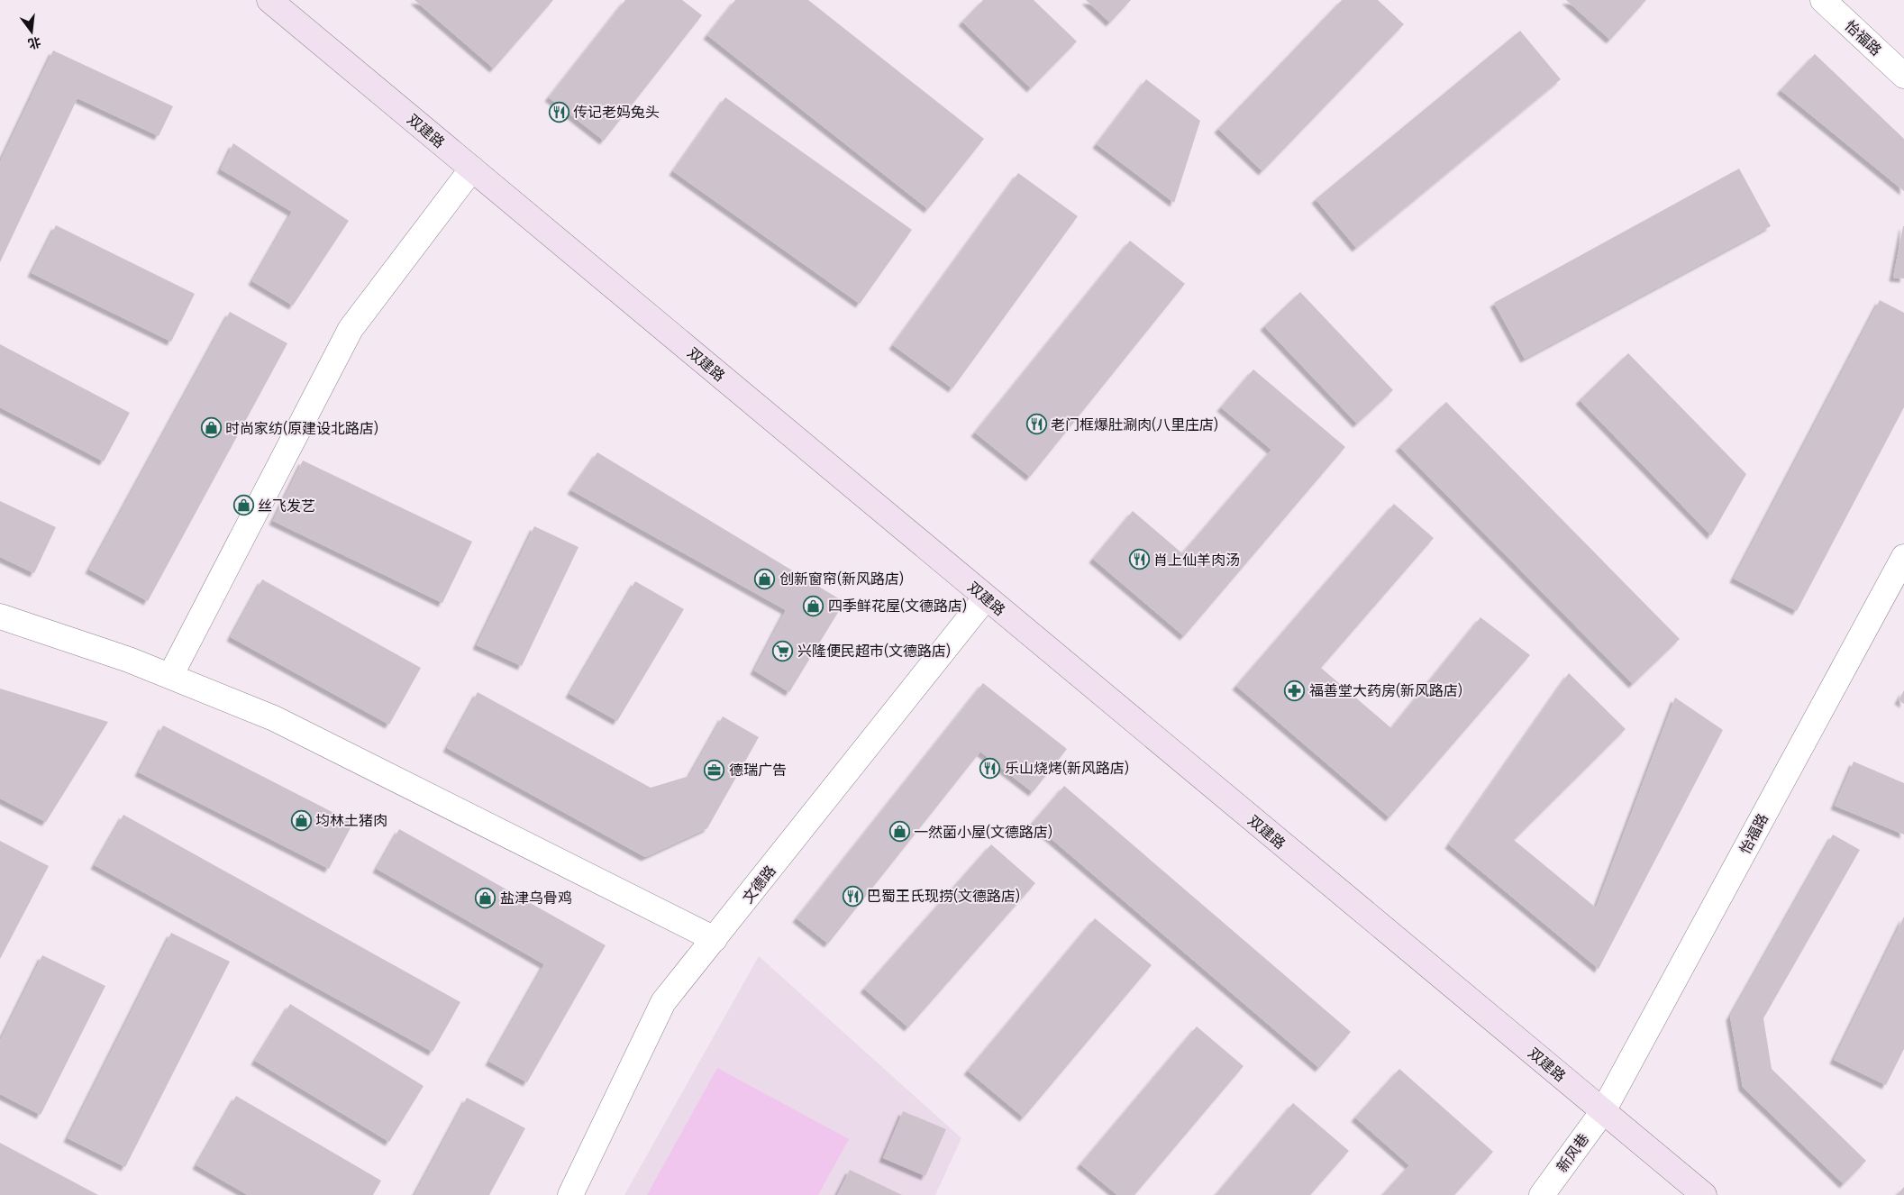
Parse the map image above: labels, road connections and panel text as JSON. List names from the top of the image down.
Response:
{
  "streets": {
    "street": [
      "怡福路",
      "双建路",
      "文德路",
      "新风巷"
    ]
  },
  "crossings": [
    ["怡福路", "双建路"],
    ["怡福路", "新风巷"],
    ["双建路", "文德路"],
    ["双建路", "新风巷"]
  ],
  "places": {
    "restaurant": [
      "传记老妈兔头",
      "老门框爆肚涮肉(八里庄店)",
      "肖上仙羊肉汤",
      "乐山烧烤(新风路店)",
      "巴蜀王氏现捞(文德路店)"
    ],
    "shop": [
      "时尚家纺(原建设北路店)",
      "丝飞发艺",
      "创新窗帘(新风路店)",
      "四季鲜花屋(文德路店)",
      "均林土猪肉",
      "一然菌小屋(文德路店)",
      "盐津乌骨鸡"
    ],
    "supermarket": ["兴隆便民超市(文德路店)"],
    "pharmacy": ["福善堂大药房(新风路店)"],
    "office": ["德瑞广告"]
  },
  "north": "bottom"
}
